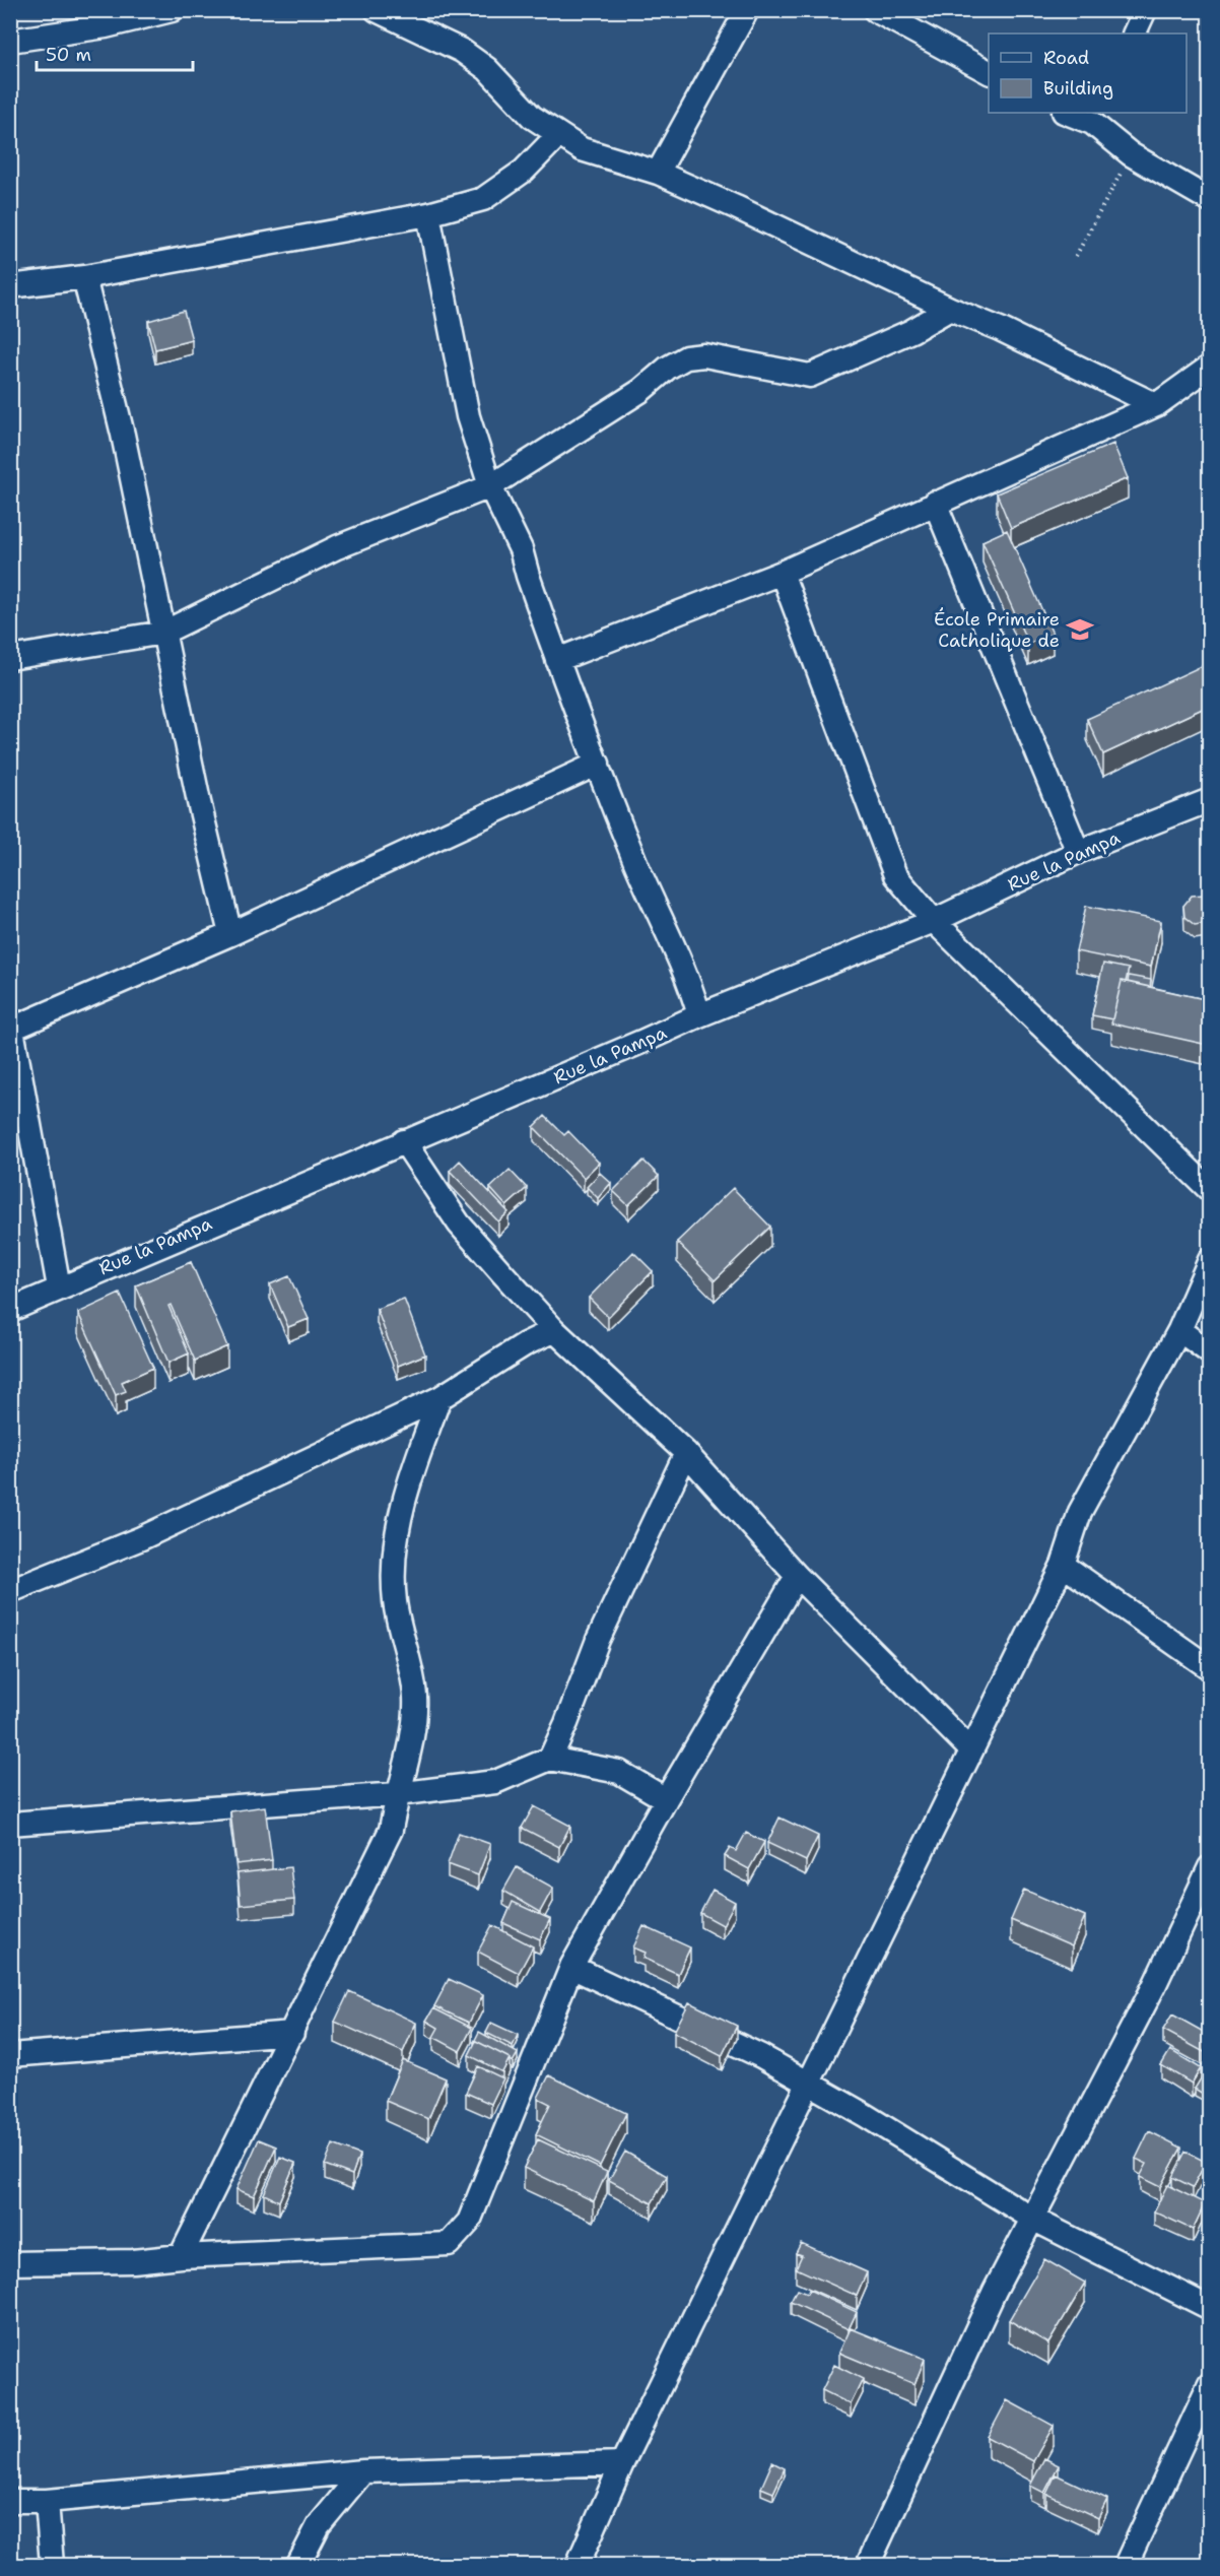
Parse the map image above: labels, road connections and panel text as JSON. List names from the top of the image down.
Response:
{
  "streets": {
    "street": ["Rue la Pampa"]
  },
  "places": {
    "school or university": ["École Primaire Catholique de"]
  },
  "legend": ["Road", "Building"],
  "scale_bar": "50 m"
}
